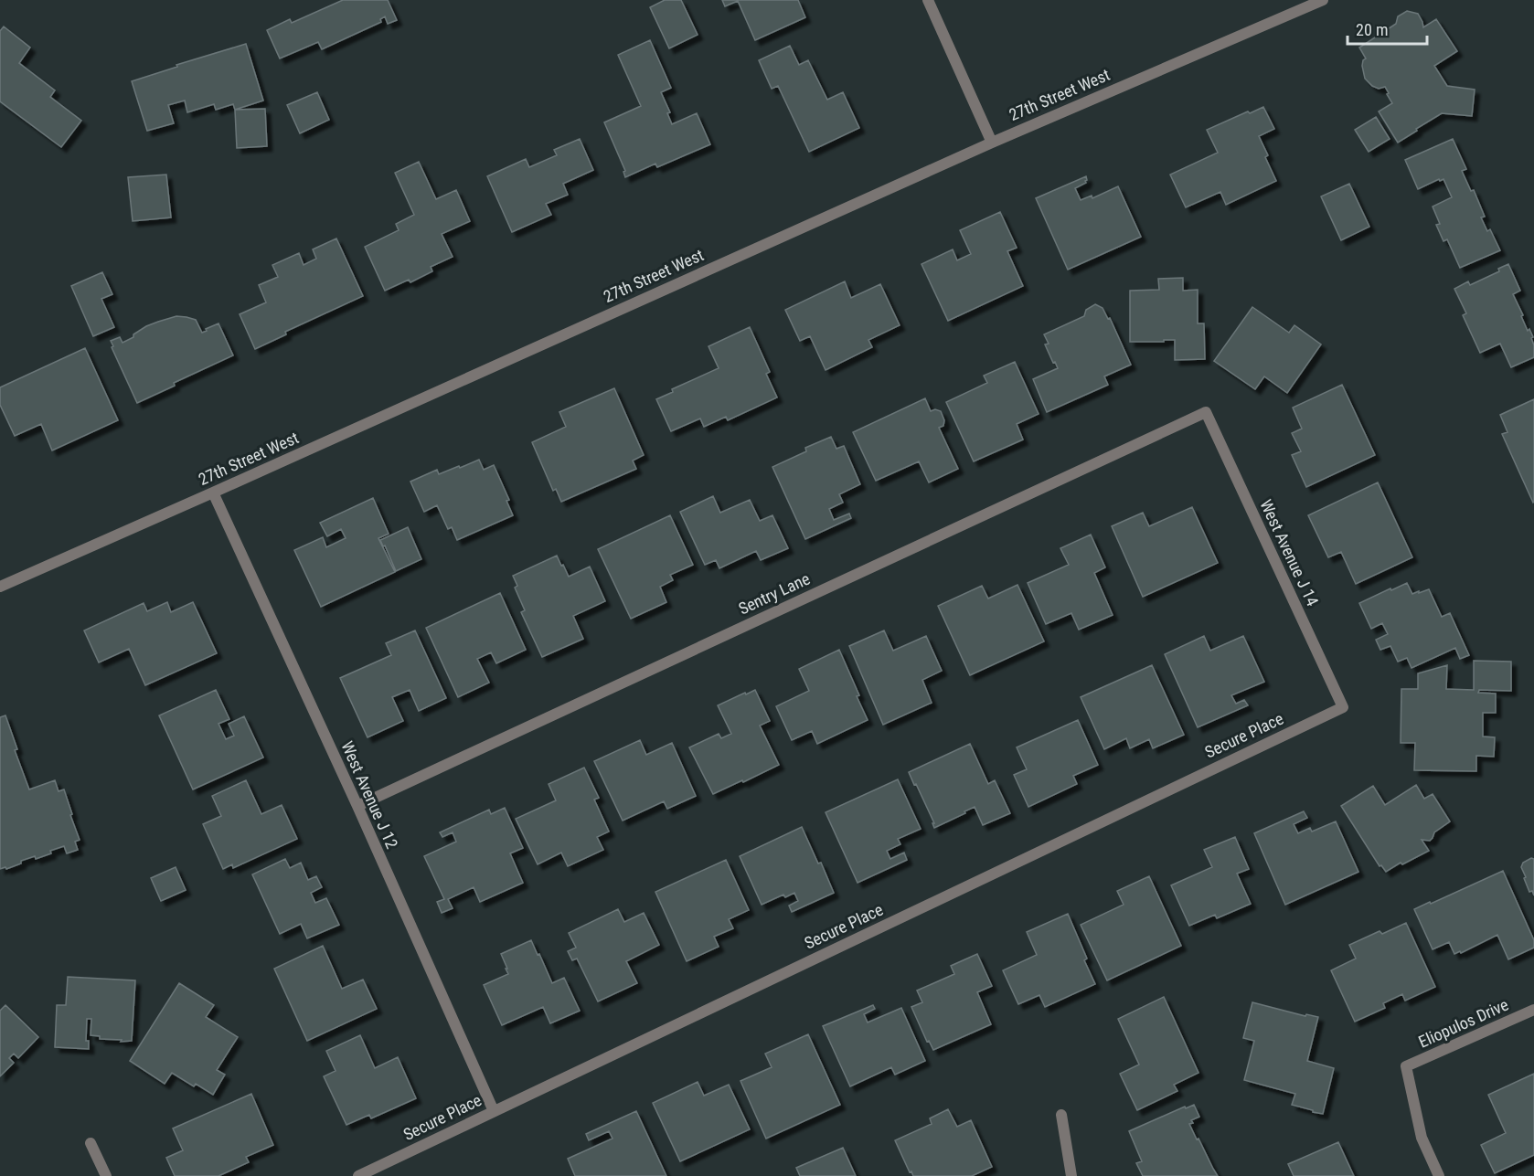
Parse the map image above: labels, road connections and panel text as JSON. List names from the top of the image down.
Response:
{
  "streets": {
    "street": [
      "27th Street West",
      "West Avenue J 14",
      "Sentry Lane",
      "Secure Place",
      "West Avenue J 12",
      "Eliopulos Drive"
    ]
  },
  "crossings": [
    ["27th Street West", "West Avenue J 12"],
    ["West Avenue J 14", "Sentry Lane"],
    ["West Avenue J 14", "Secure Place"],
    ["Sentry Lane", "West Avenue J 12"],
    ["Secure Place", "West Avenue J 12"]
  ],
  "scale_bar": "20 m"
}
